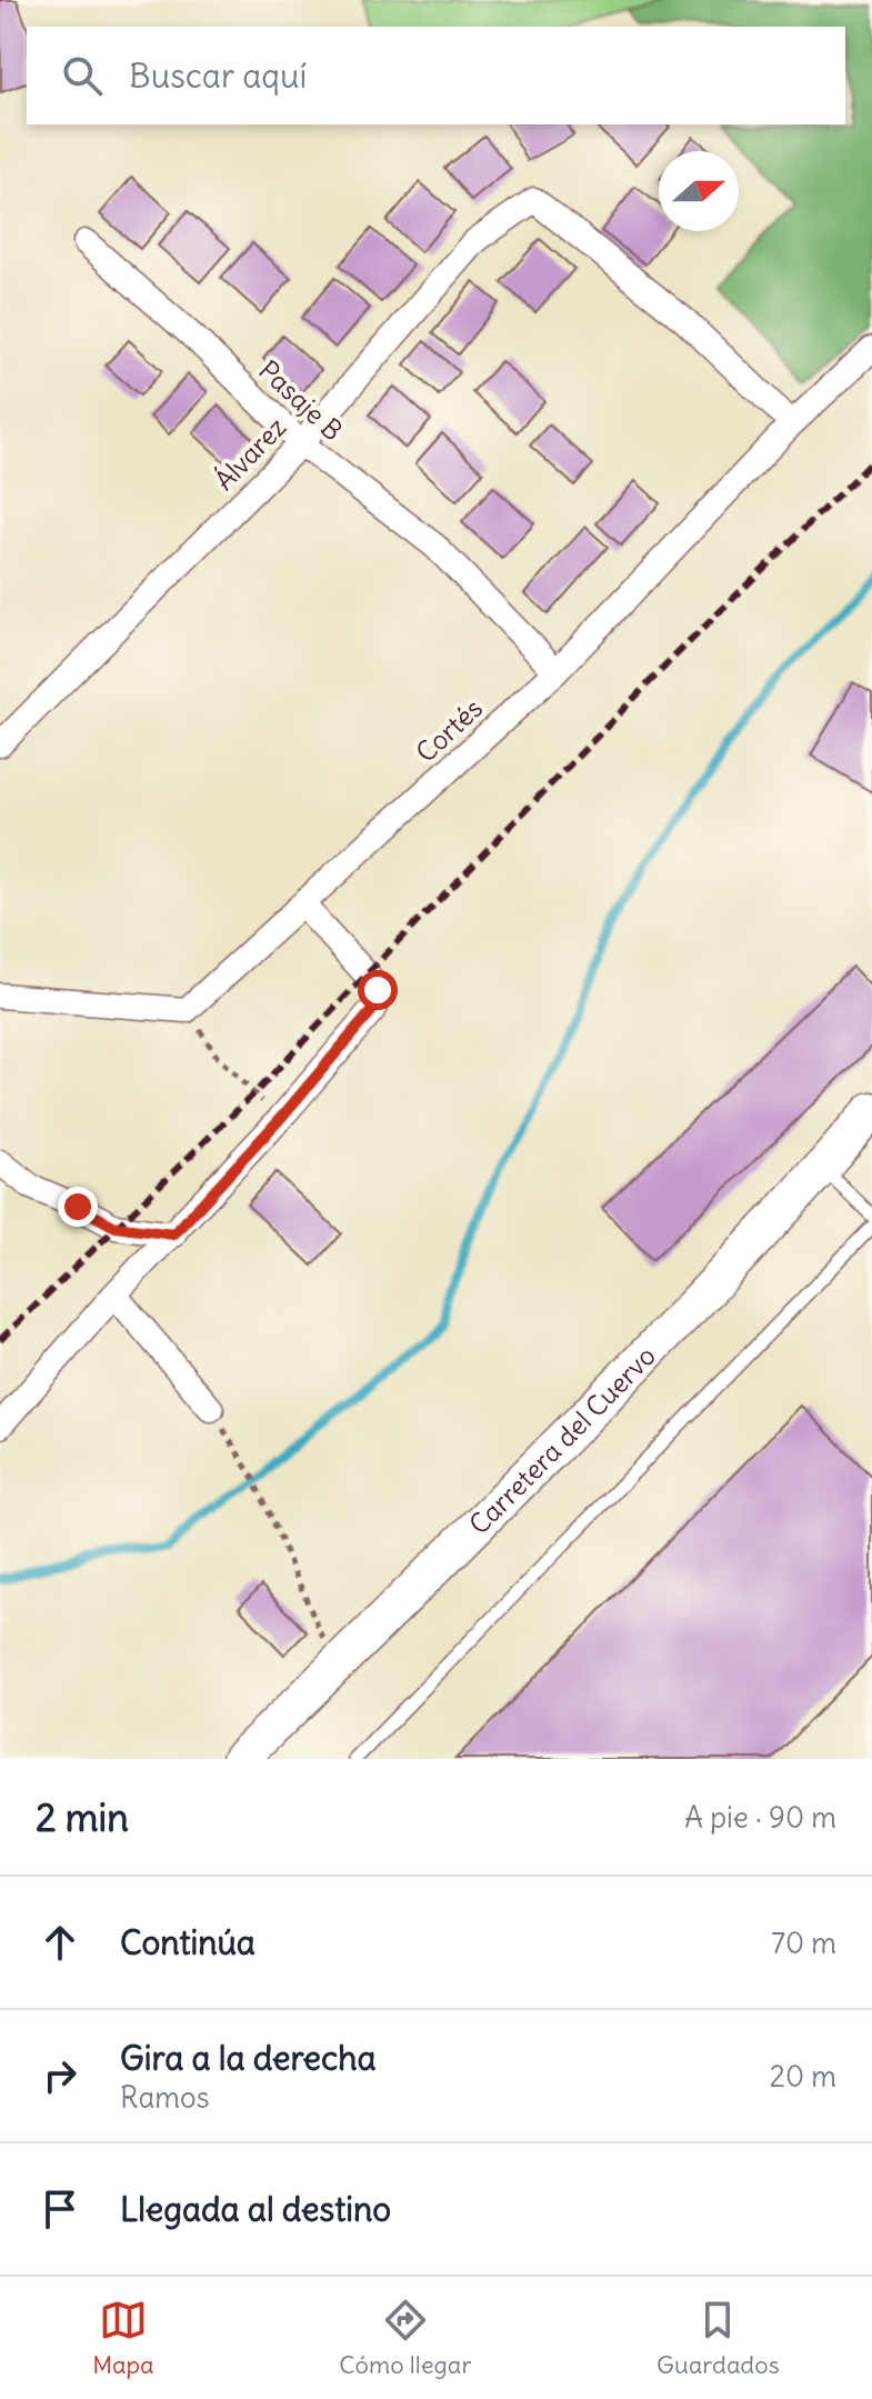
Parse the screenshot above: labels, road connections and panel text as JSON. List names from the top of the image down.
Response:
{
  "streets": {
    "street": [
      "Pasaje B",
      "Álvarez",
      "Cortés",
      "Carretera del Cuervo"
    ]
  },
  "crossings": [
    ["Pasaje B", "Álvarez"],
    ["Pasaje B", "Cortés"],
    ["Álvarez", "Cortés"]
  ],
  "north": "right",
  "page": {
    "search": "Buscar aquí",
    "heading": ["2 min", "A pie · 90 m"],
    "list": [
      ["Continúa", "70 m"],
      ["Gira a la derecha", "Ramos", "20 m"],
      "Llegada al destino"
    ],
    "nav": ["Mapa", "Cómo llegar", "Guardados"]
  }
}
